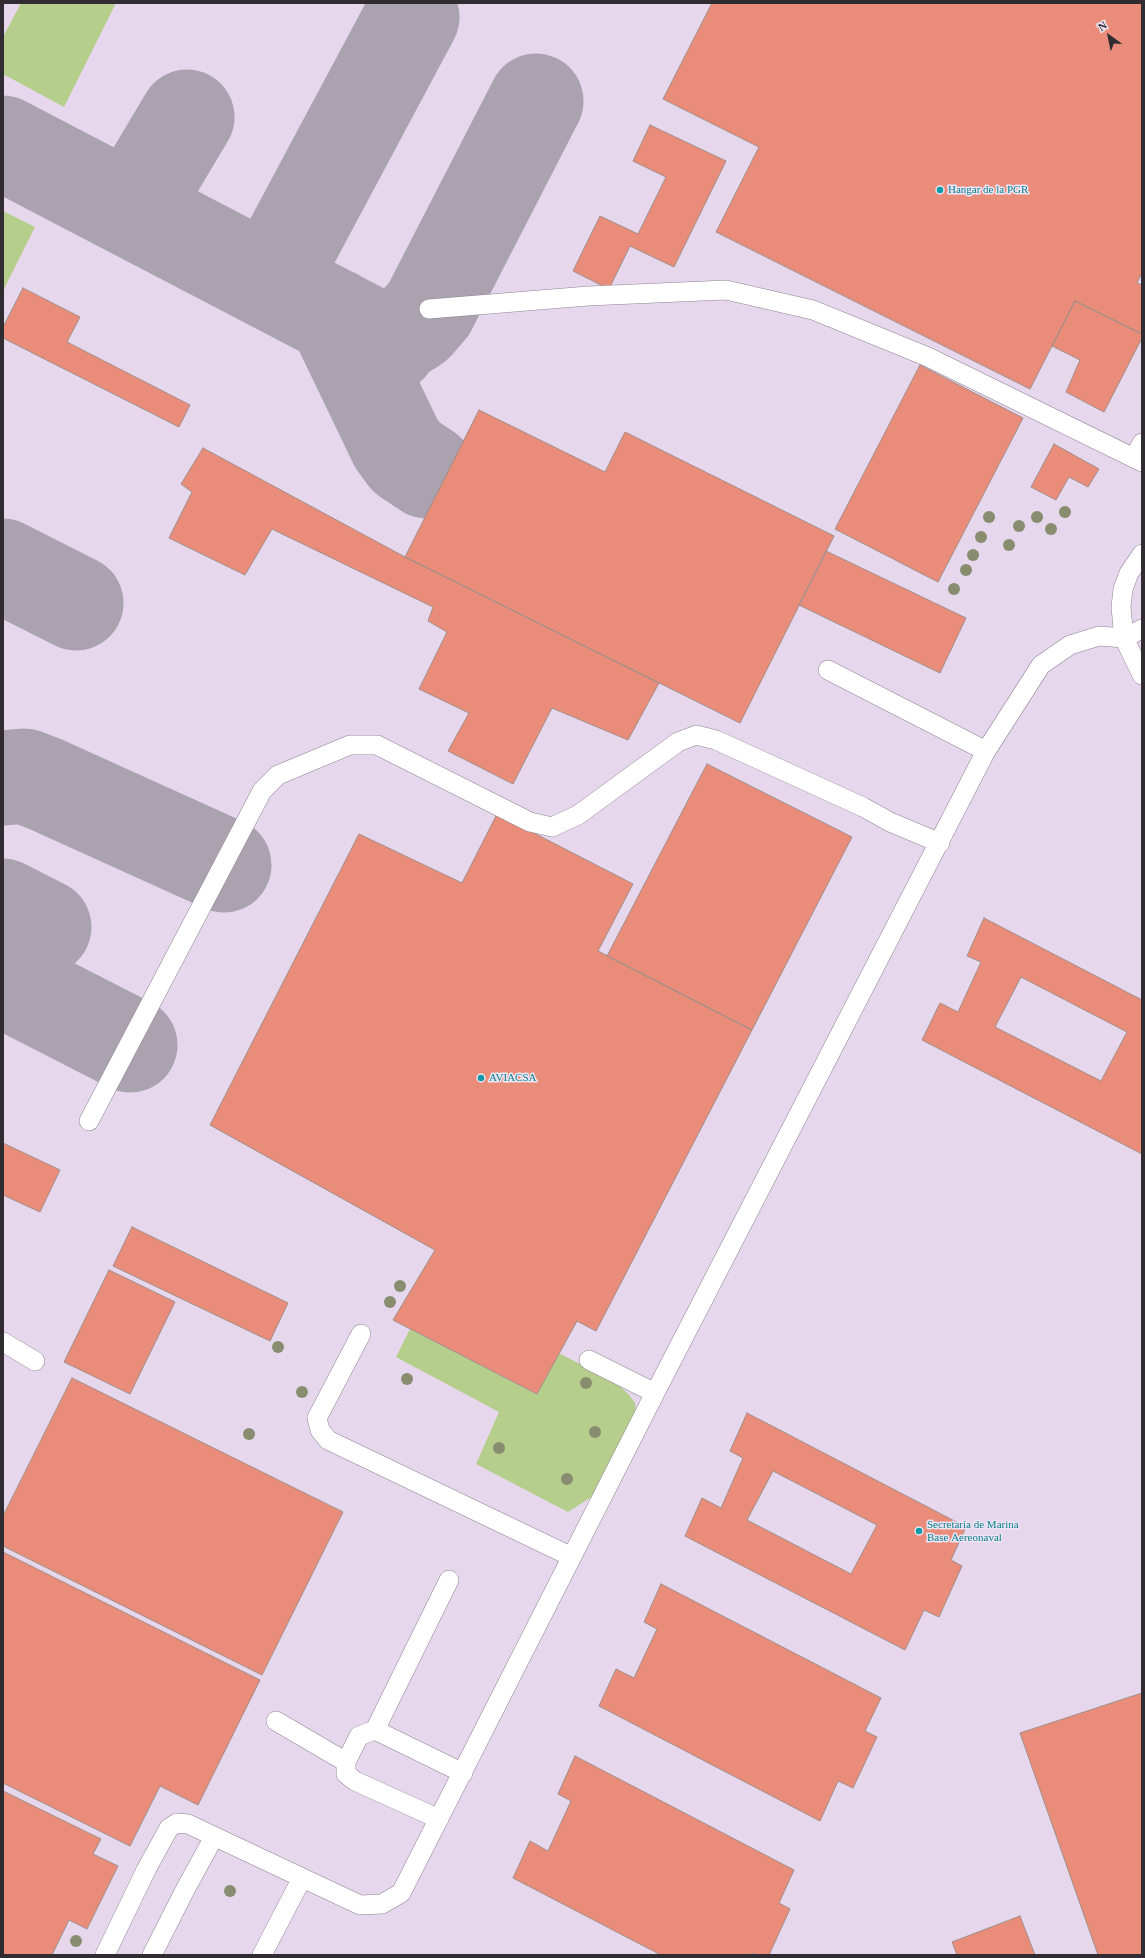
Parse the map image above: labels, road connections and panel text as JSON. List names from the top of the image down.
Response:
{
  "places": ["Hangar de la PGR", "AVIACSA", "Secretaría de Marina Base Aereonaval"],
  "north": "top left"
}
